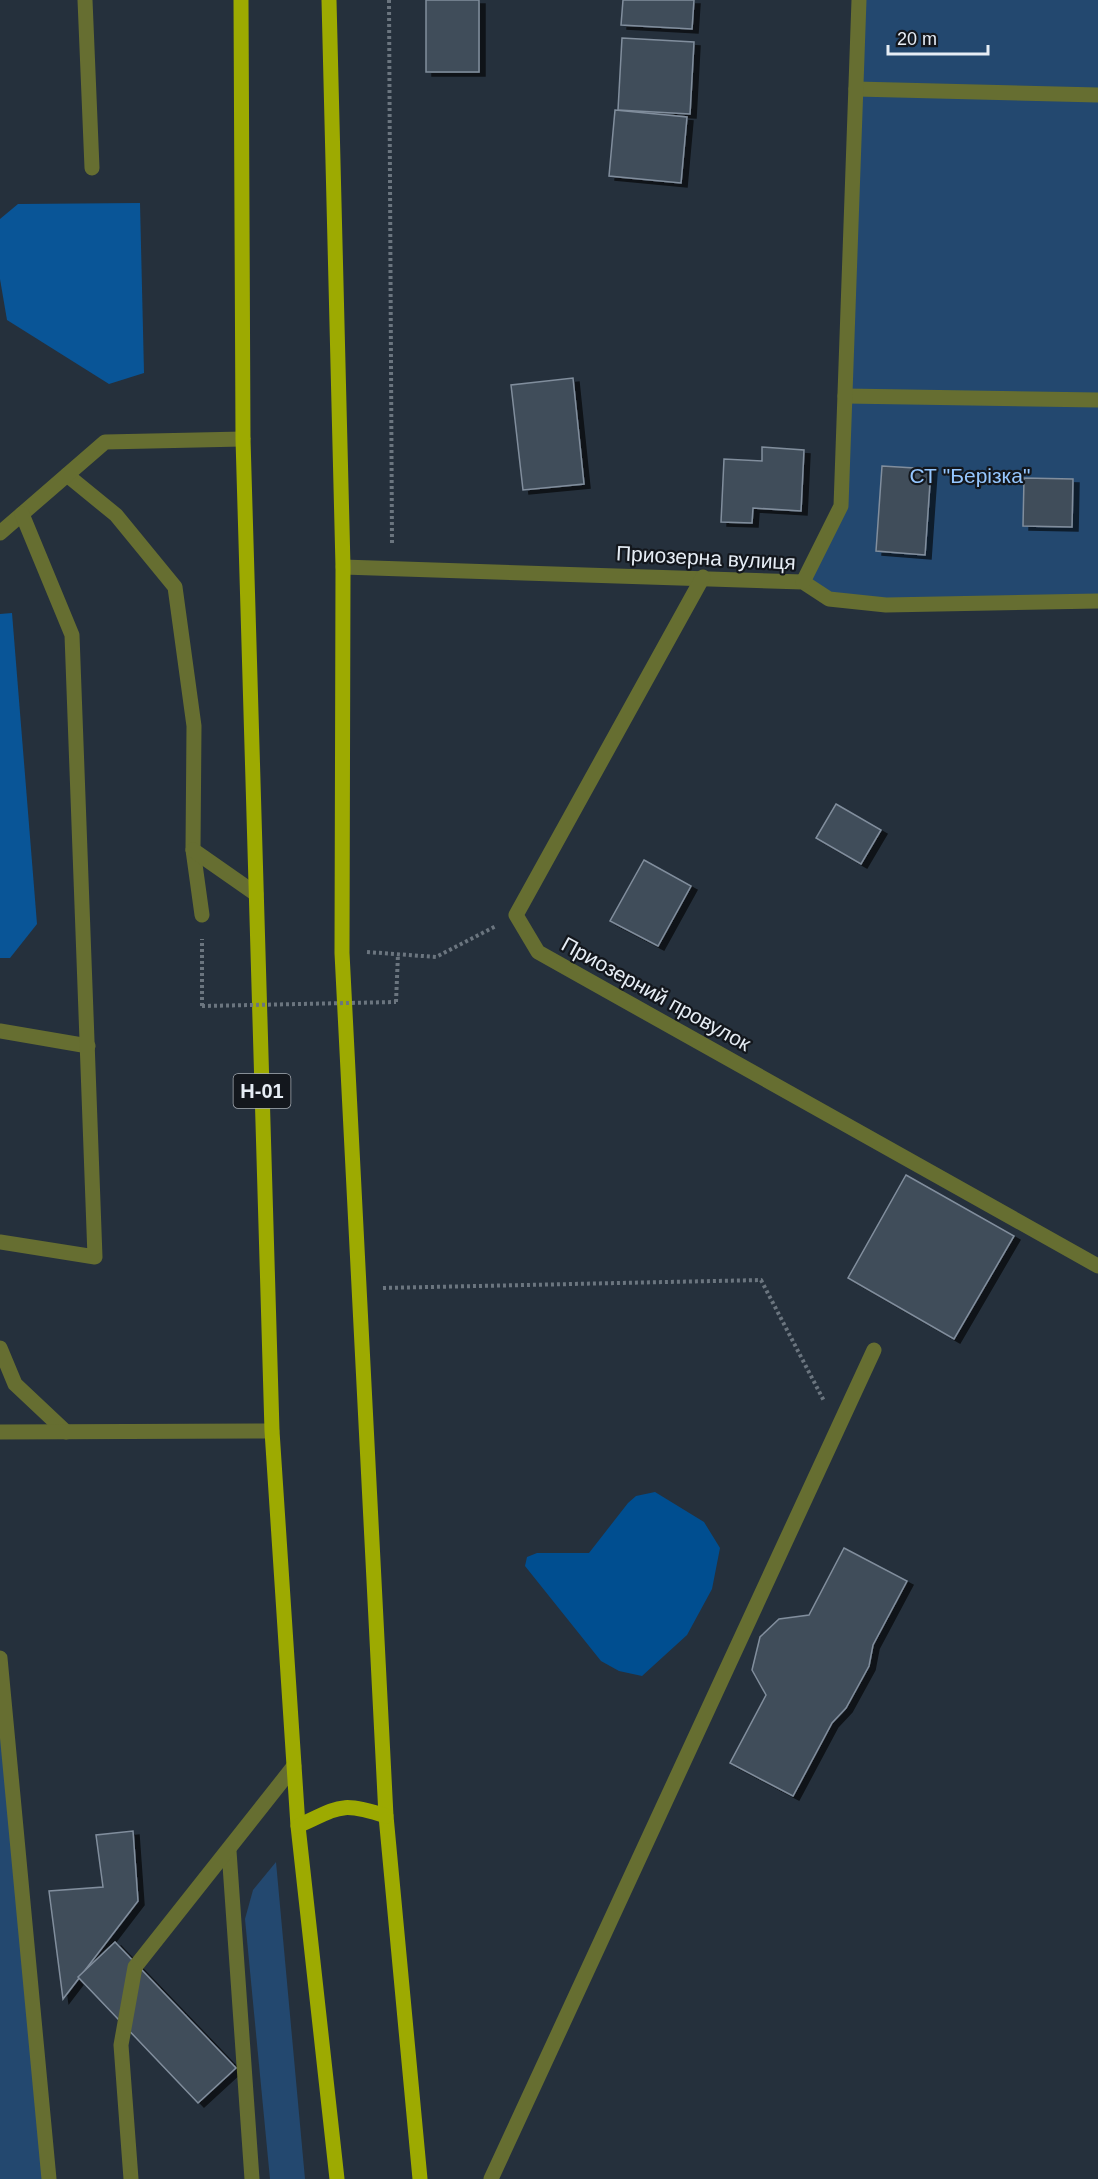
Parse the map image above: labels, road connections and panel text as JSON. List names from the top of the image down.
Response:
{
  "streets": {
    "main road": ["Н-01"],
    "street": ["Приозерна вулиця", "Приозерний провулок"]
  },
  "parks": ["СТ \"Берізка\""],
  "scale_bar": "20 m"
}
